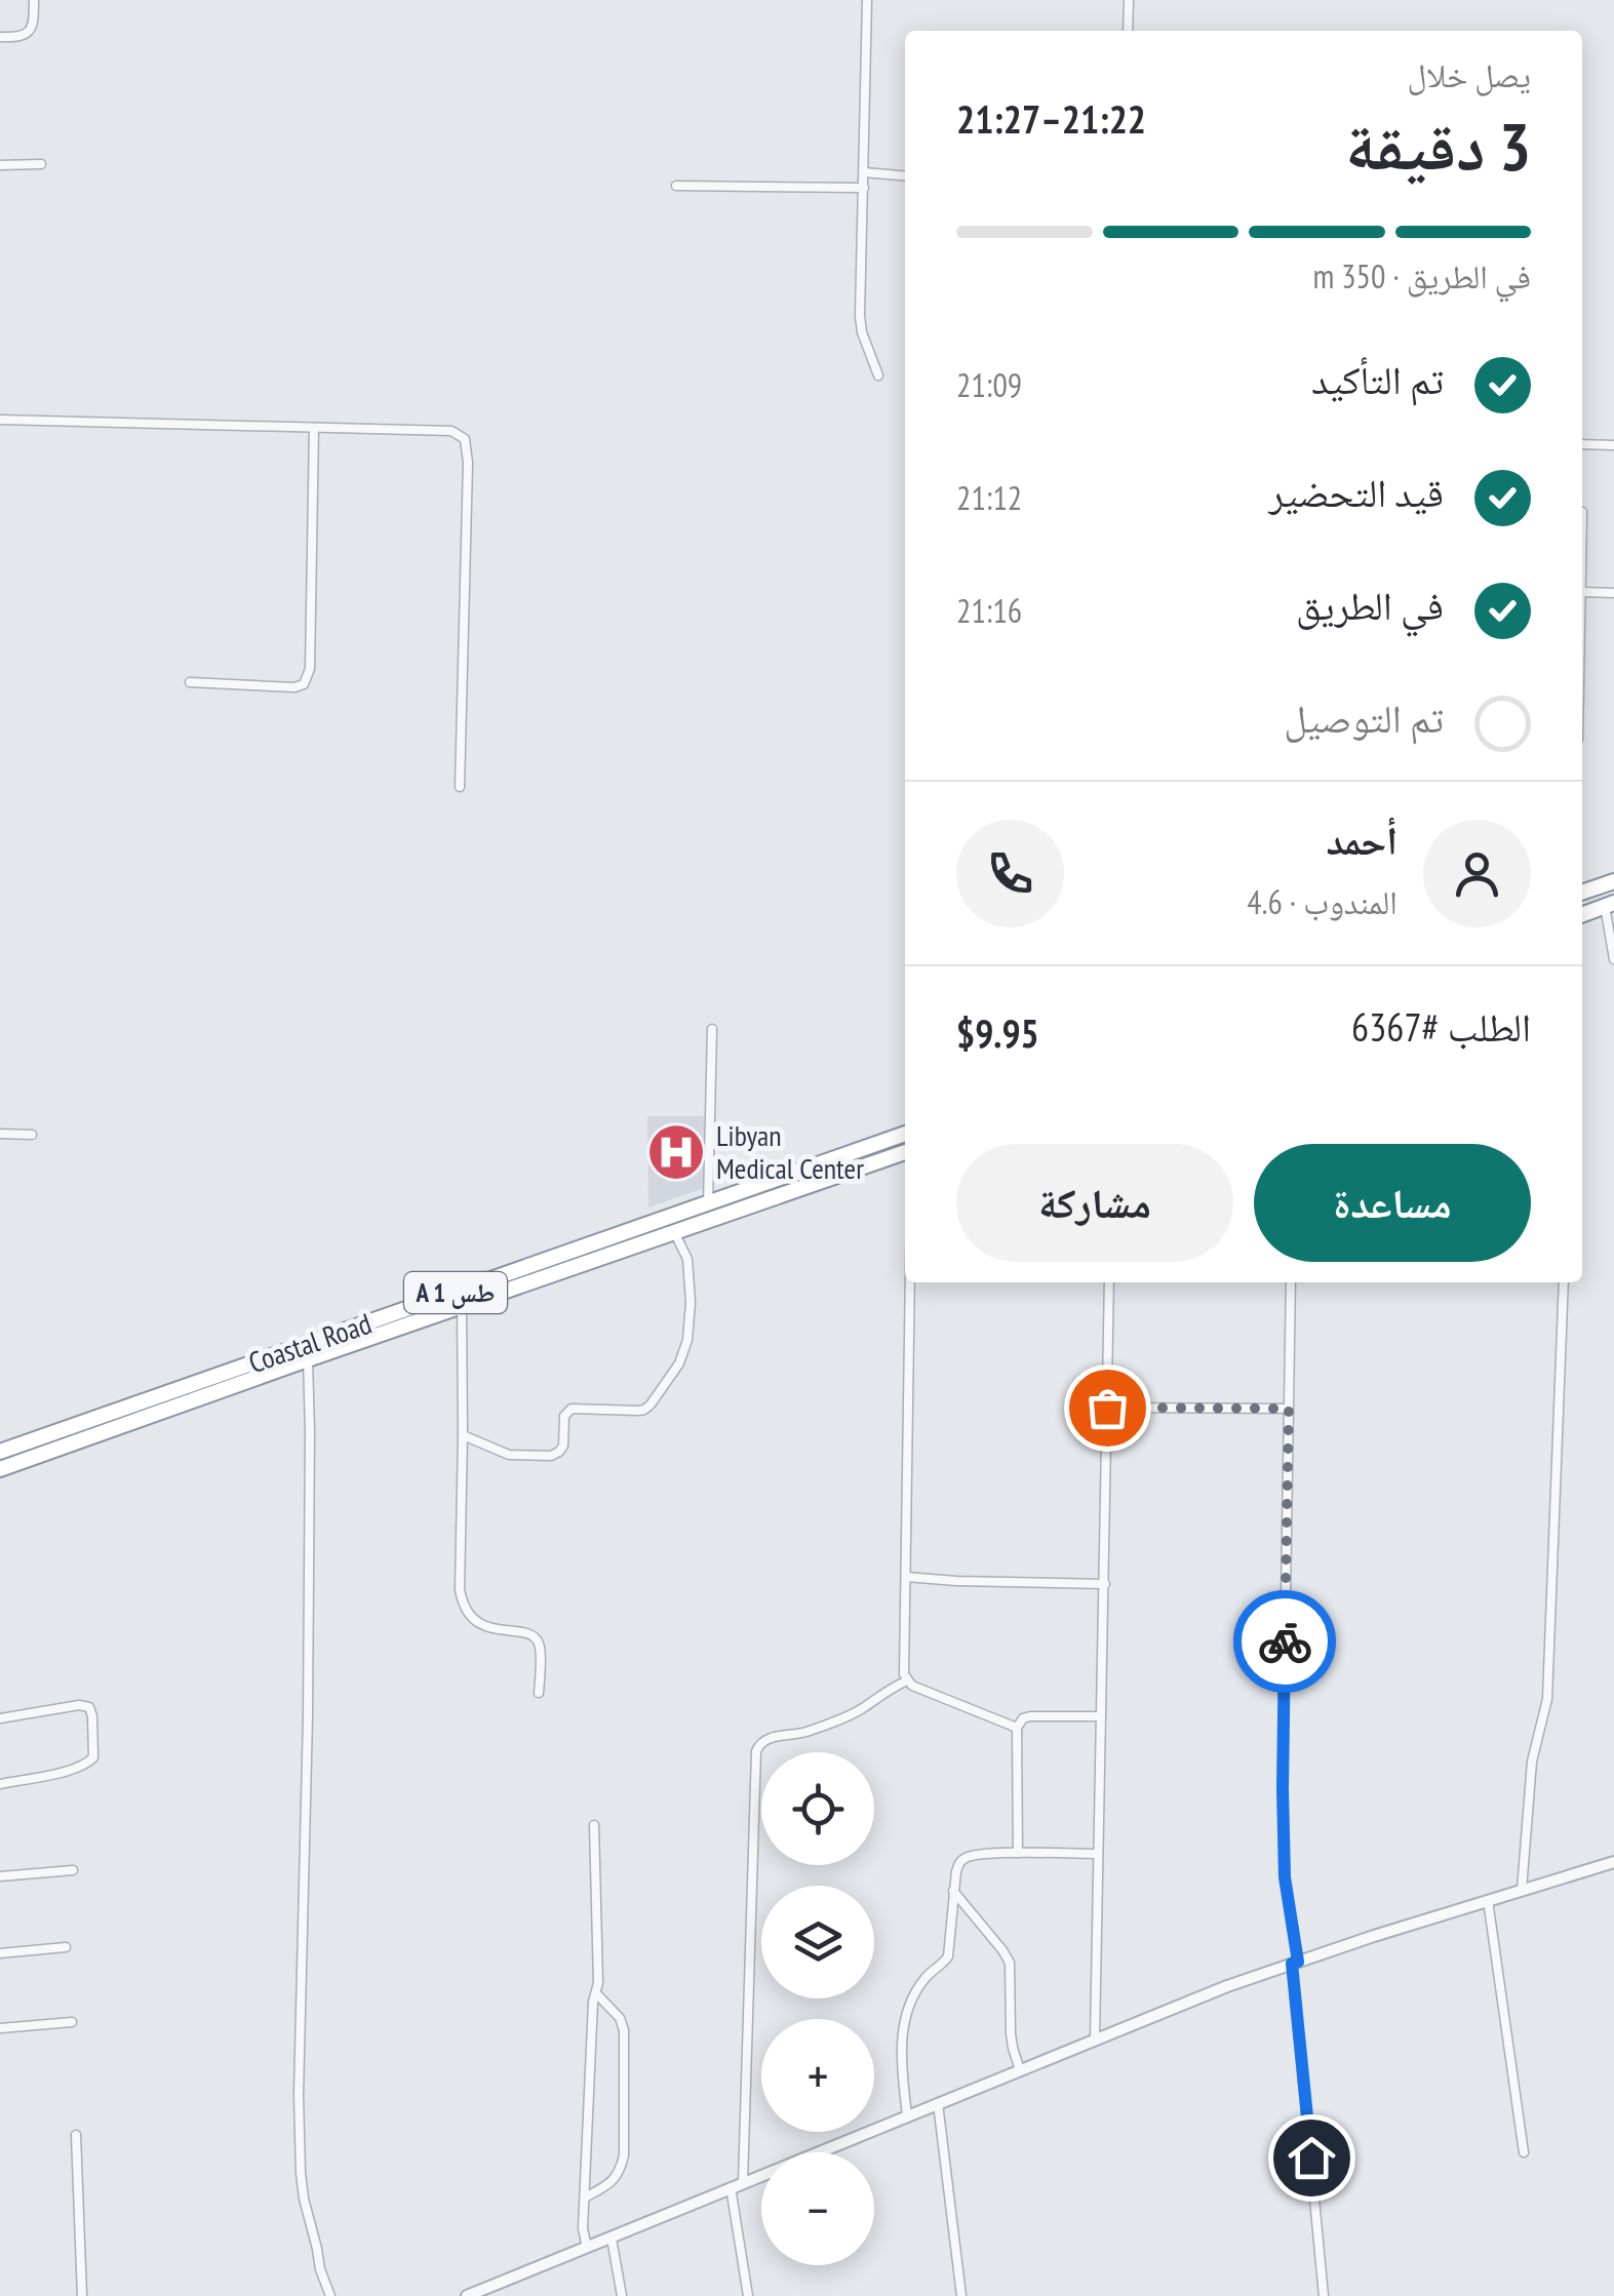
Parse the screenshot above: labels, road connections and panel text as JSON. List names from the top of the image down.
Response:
{
  "streets": {
    "highway": ["A 1 طس", "Coastal Road"]
  },
  "places": {
    "hospital": ["Libyan Medical Center"]
  },
  "page": {
    "heading": ["3 دقيقة", "يصل خلال", "21:22–21:27"],
    "panel": [
      "أحمد",
      "المندوب · 4.6",
      "الطلب #6367",
      "$9.95"
    ],
    "bar": "في الطريق · 350 m",
    "list": [
      ["تم التأكيد", "21:09"],
      ["قيد التحضير", "21:12"],
      ["في الطريق", "21:16"],
      "تم التوصيل"
    ],
    "buttons": ["مساعدة", "مشاركة"],
    "map_buttons": ["+", "−"]
  }
}
